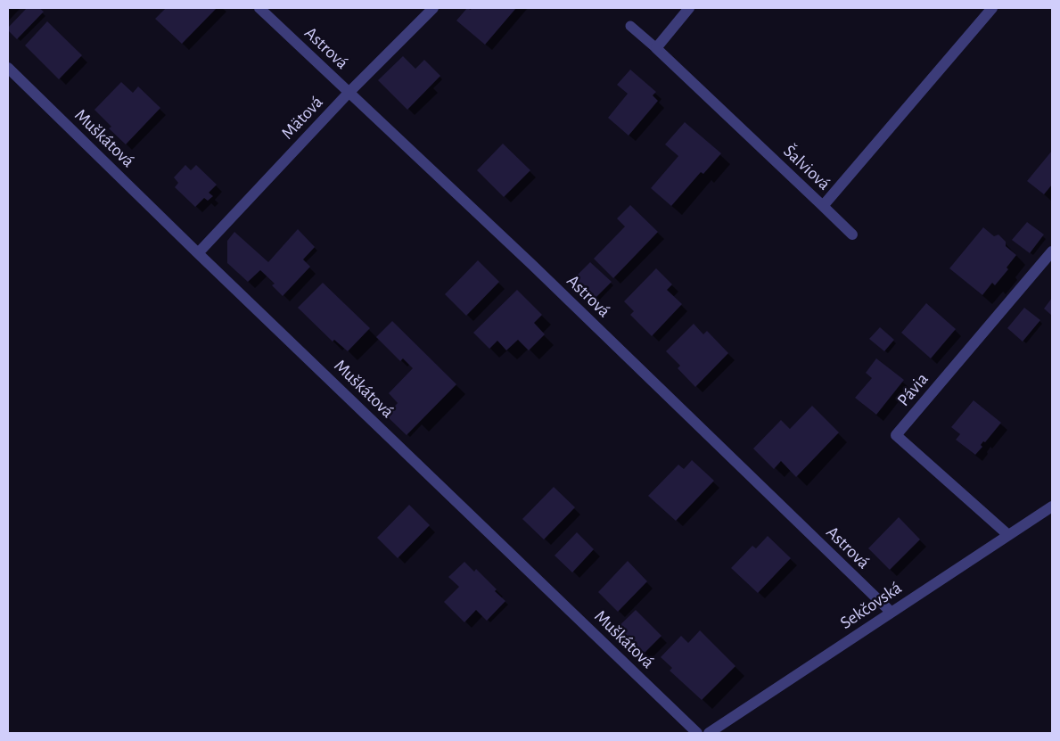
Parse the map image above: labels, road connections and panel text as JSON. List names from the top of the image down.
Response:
{
  "streets": {
    "street": [
      "Astrová",
      "Mätová",
      "Muškátová",
      "Šalviová",
      "Pávia",
      "Sekčovská"
    ]
  },
  "crossings": [
    ["Astrová", "Mätová"],
    ["Astrová", "Sekčovská"],
    ["Mätová", "Muškátová"],
    ["Pávia", "Sekčovská"]
  ]
}
